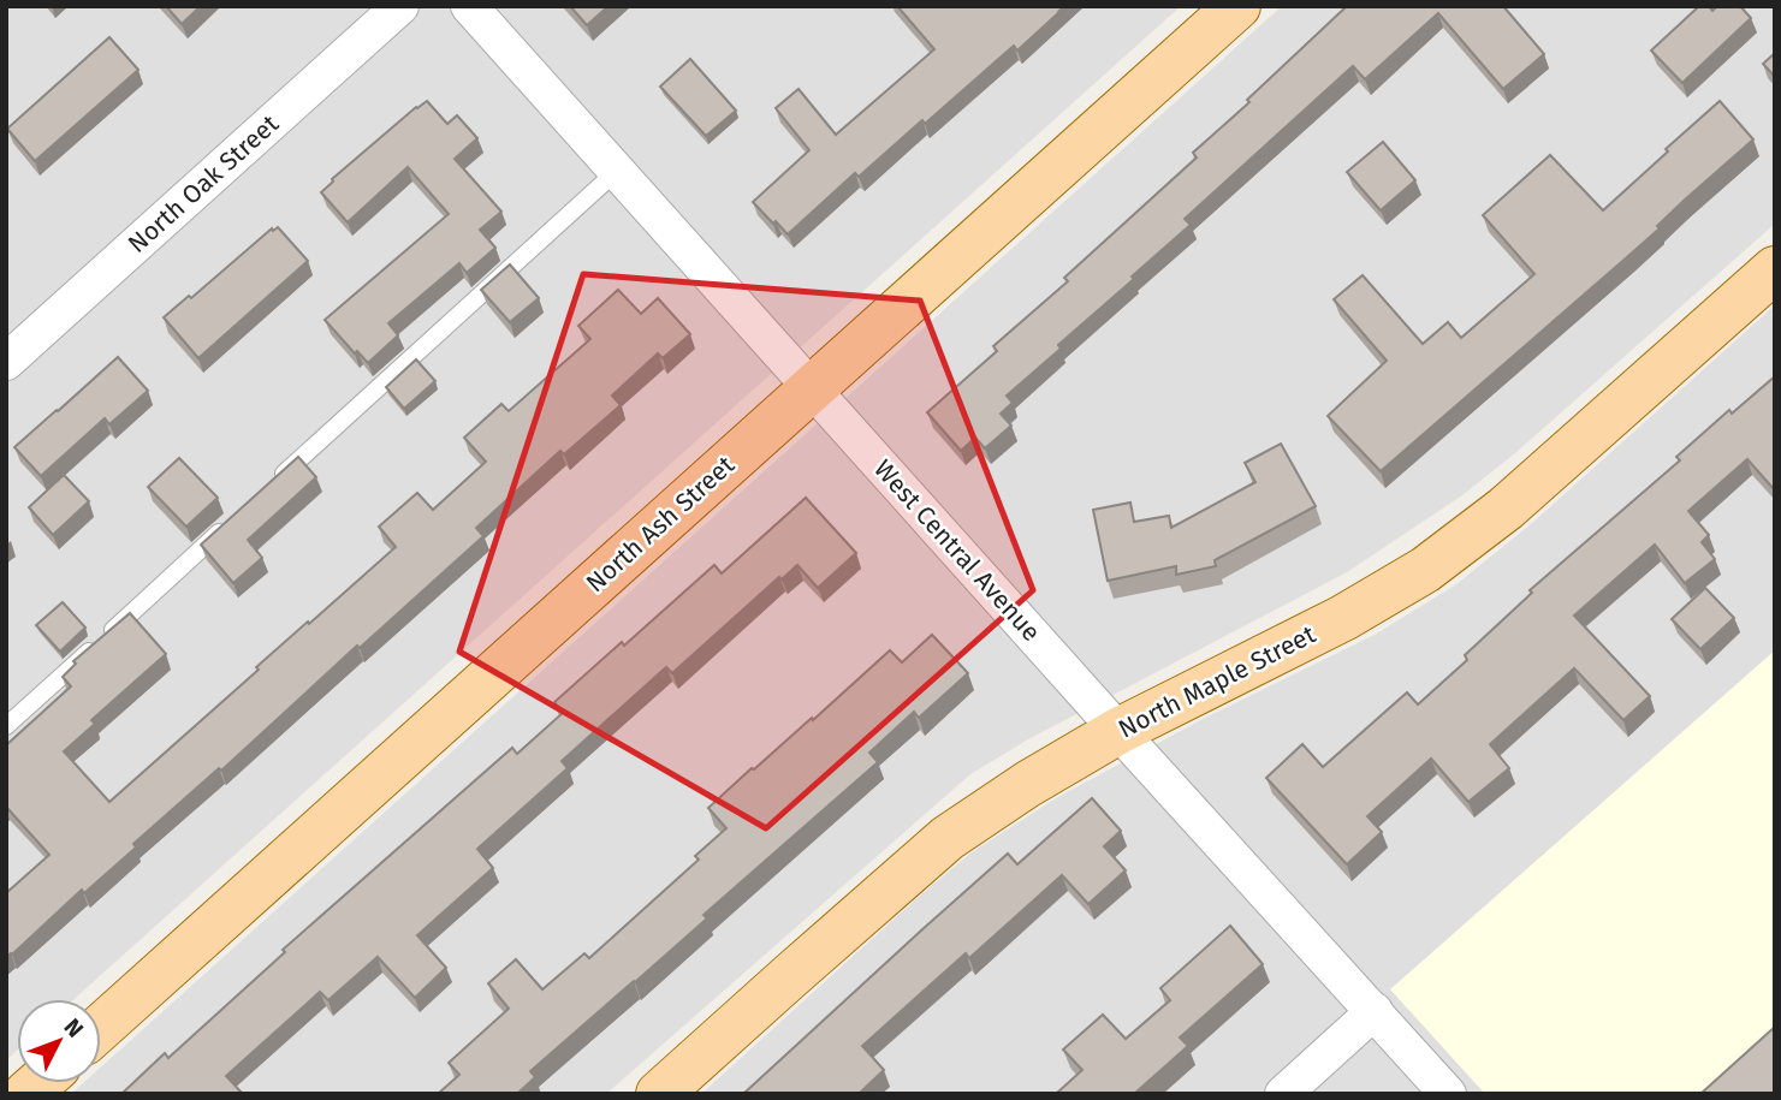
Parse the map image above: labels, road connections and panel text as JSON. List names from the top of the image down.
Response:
{
  "streets": {
    "main road": ["North Ash Street", "North Maple Street"],
    "street": ["North Oak Street", "West Central Avenue"]
  },
  "crossings": [
    ["North Ash Street", "West Central Avenue"],
    ["West Central Avenue", "North Maple Street"]
  ],
  "north": "top right"
}
